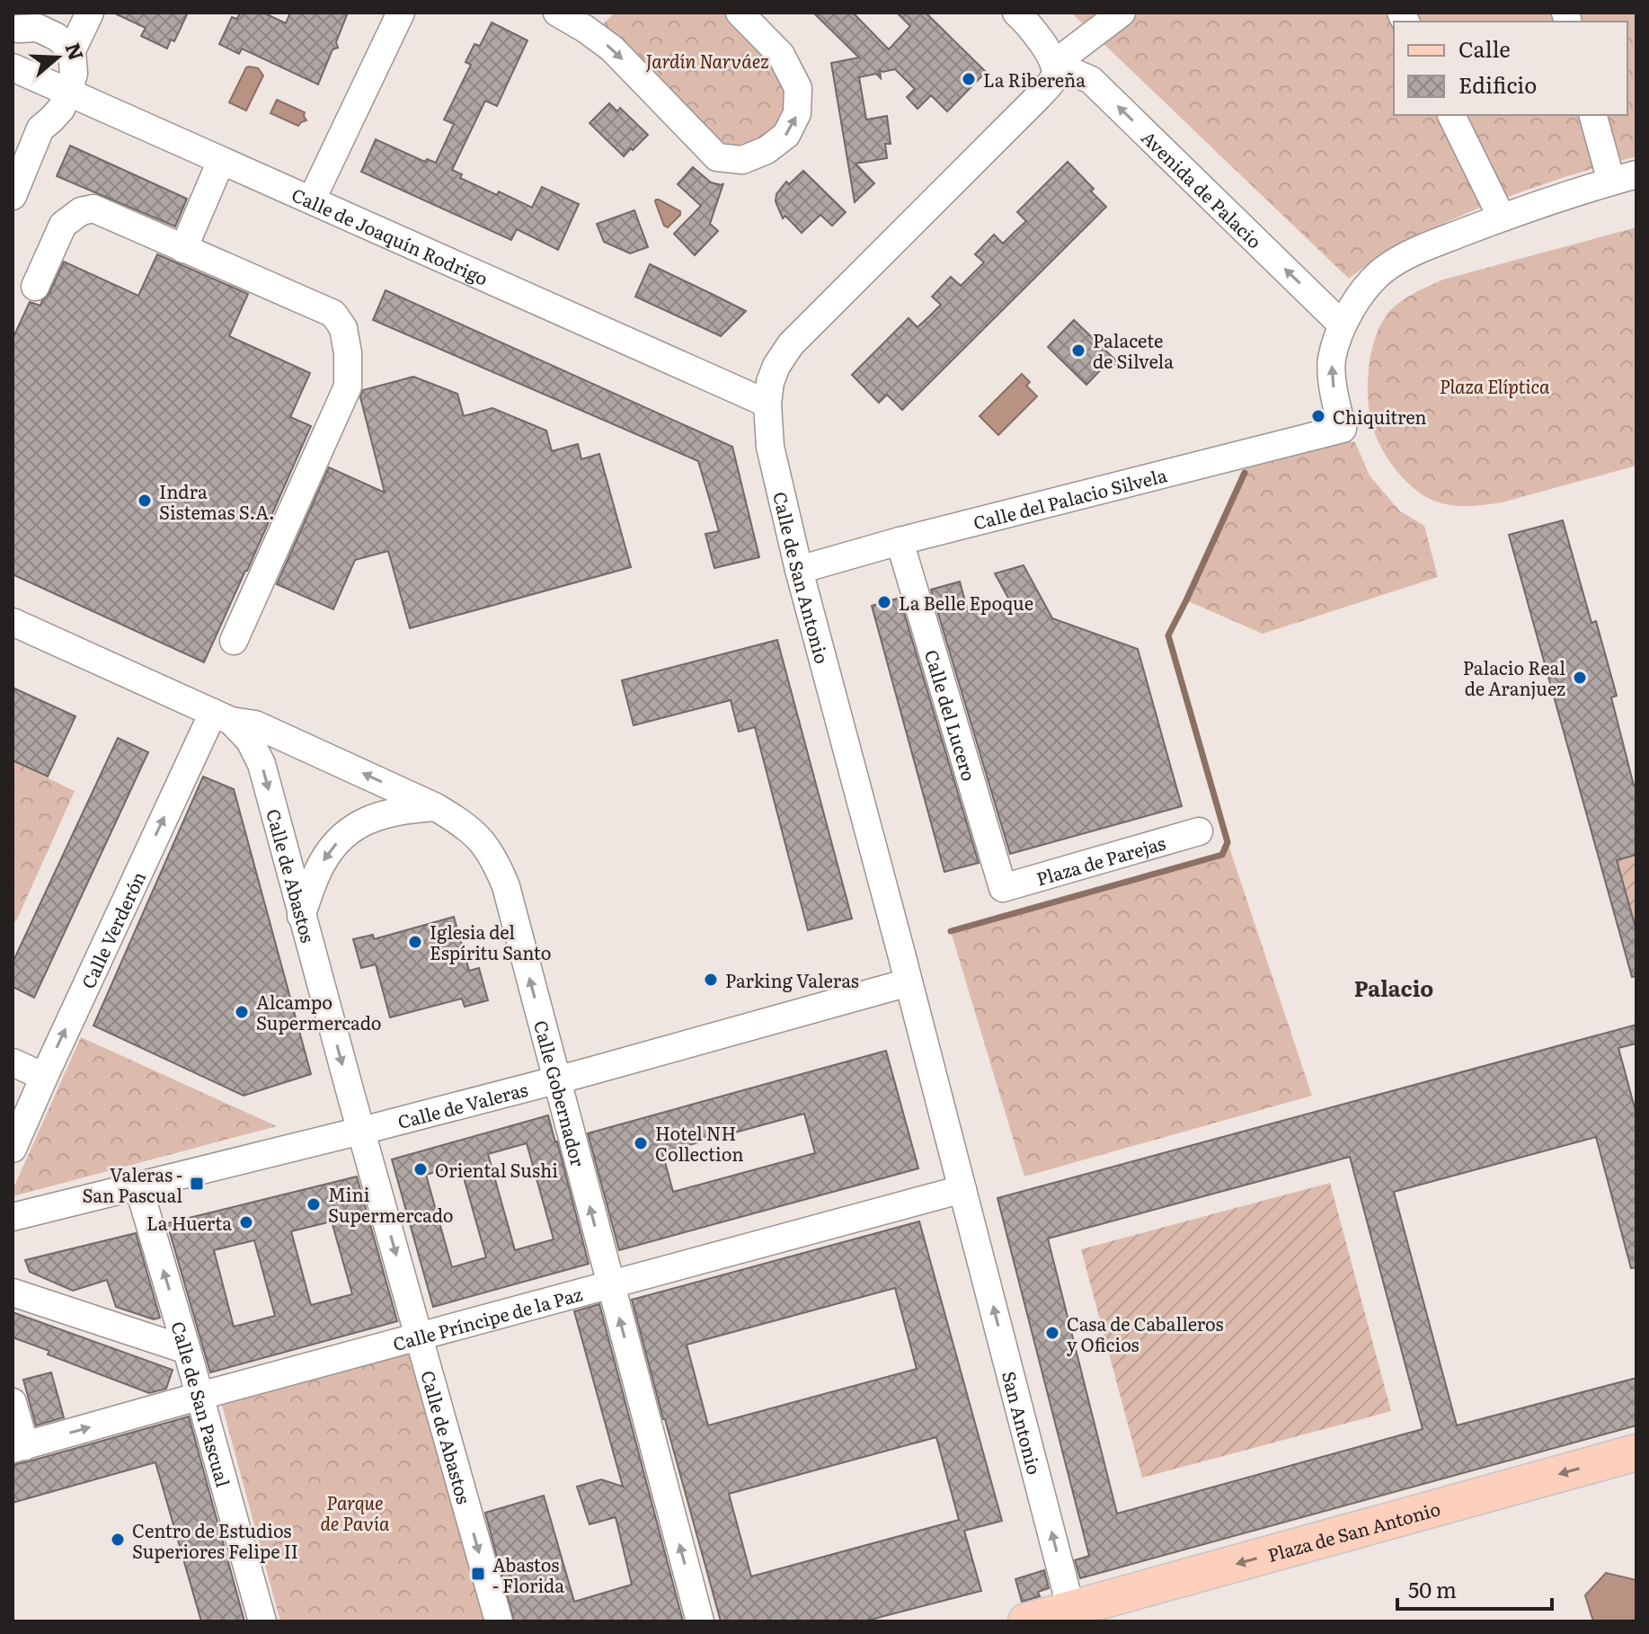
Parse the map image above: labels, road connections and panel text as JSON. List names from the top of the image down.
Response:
{
  "streets": {
    "main road": ["Plaza de San Antonio"],
    "street": [
      "Avenida de Palacio",
      "Calle de Joaquín Rodrigo",
      "Calle del Palacio Silvela",
      "Calle de San Antonio",
      "Calle del Lucero",
      "Plaza de Parejas",
      "Calle de Abastos",
      "Calle Verderón",
      "Calle Gobernador",
      "Calle de Valeras",
      "Calle Príncipe de la Paz",
      "Calle de San Pascual",
      "San Antonio"
    ]
  },
  "crossings": [
    ["Avenida de Palacio", "Calle del Palacio Silvela"],
    ["Avenida de Palacio", "Calle de San Antonio"],
    ["Calle de Joaquín Rodrigo", "Calle de San Antonio"],
    ["Calle del Palacio Silvela", "Calle de San Antonio"],
    ["Calle del Palacio Silvela", "Calle del Lucero"],
    ["Calle de San Antonio", "Calle de Valeras"],
    ["Calle de San Antonio", "Calle Príncipe de la Paz"],
    ["Calle de San Antonio", "San Antonio"],
    ["Calle del Lucero", "Plaza de Parejas"],
    ["Calle de Abastos", "Calle Verderón"],
    ["Calle de Abastos", "Calle Gobernador"],
    ["Calle de Abastos", "Calle de Valeras"],
    ["Calle de Abastos", "Calle Príncipe de la Paz"],
    ["Calle Verderón", "Calle Gobernador"],
    ["Calle Gobernador", "Calle de Valeras"],
    ["Calle Gobernador", "Calle Príncipe de la Paz"],
    ["Calle de Valeras", "Calle de San Pascual"],
    ["Calle Príncipe de la Paz", "Calle de San Pascual"],
    ["Calle Príncipe de la Paz", "San Antonio"],
    ["San Antonio", "Plaza de San Antonio"]
  ],
  "one_way": [
    "Avenida de Palacio",
    "Calle del Palacio Silvela",
    "Calle de Abastos",
    "Calle Verderón",
    "Calle Gobernador",
    "Calle de San Pascual",
    "San Antonio",
    "Plaza de San Antonio"
  ],
  "districts": ["Palacio"],
  "parks": ["Jardín Narváez", "Plaza Elíptica", "Parque de Pavía"],
  "places": {
    "other": [
      "La Ribereña",
      "Palacete de Silvela",
      "Chiquitren",
      "Indra Sistemas S.A.",
      "La Belle Epoque",
      "Palacio Real de Aranjuez",
      "Iglesia del Espíritu Santo",
      "Parking Valeras",
      "Alcampo Supermercado",
      "Hotel NH Collection",
      "Oriental Sushi",
      "Mini Supermercado",
      "La Huerta",
      "Casa de Caballeros y Oficios",
      "Centro de Estudios Superiores Felipe II"
    ],
    "transit": ["Valeras - San Pascual", "Abastos - Florida"]
  },
  "legend": ["Calle", "Edificio"],
  "scale_bar": "50 m",
  "north": "right"
}
